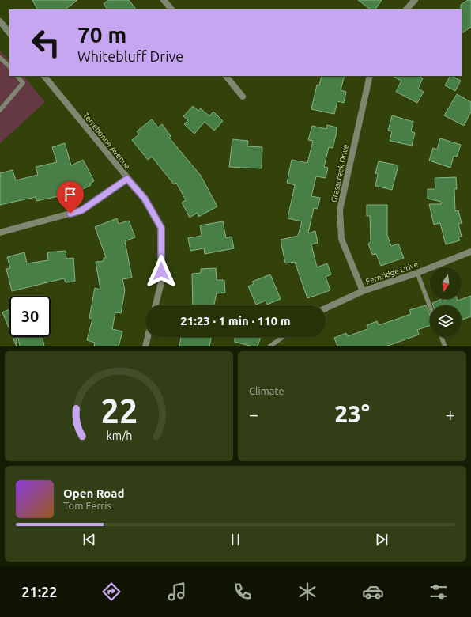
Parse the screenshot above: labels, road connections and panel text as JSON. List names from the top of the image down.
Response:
{
  "streets": {
    "street": ["Terrebonne Avenue", "Grasscreek Drive", "Fernridge Drive"]
  },
  "crossings": [
    ["Grasscreek Drive", "Fernridge Drive"]
  ],
  "north": "bottom",
  "page": {
    "turn": ["70 m", "Whitebluff Drive"],
    "limit": "30",
    "trip": "21:23 · 1 min · 110 m",
    "tile": "Climate",
    "heat": ["−", "23°", "+"],
    "song": ["Open Road", "Tom Ferris"],
    "tabs": "21:22",
    "gauge": ["22", "km/h"]
  }
}
